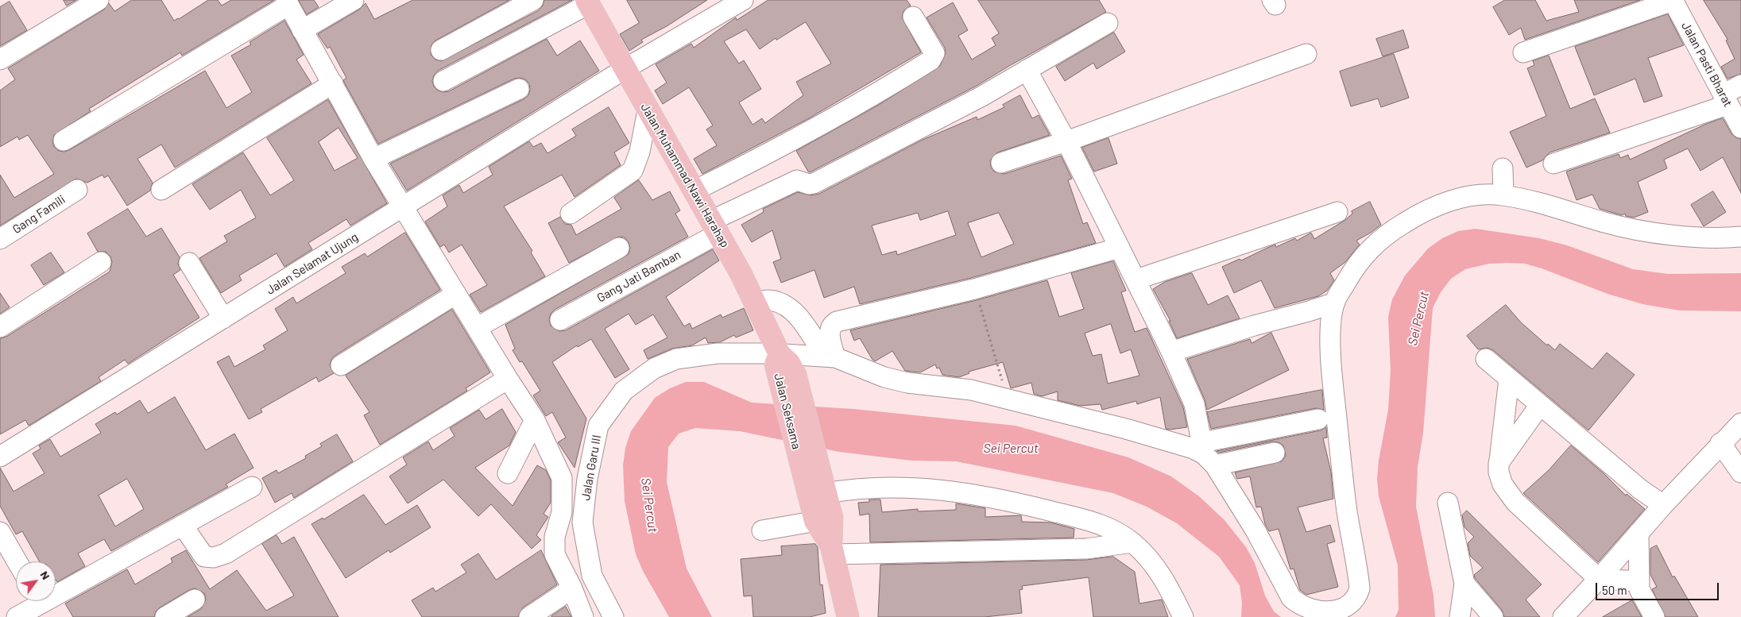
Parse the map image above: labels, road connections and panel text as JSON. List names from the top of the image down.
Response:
{
  "streets": {
    "main road": ["Jalan Muhammad Nawi Harahap", "Jalan Seksama"],
    "street": [
      "Jalan Pasti Bharat",
      "Gang Famili",
      "Jalan Selamat Ujung",
      "Gang Jati Bamban",
      "Jalan Garu III"
    ]
  },
  "crossings": [
    ["Jalan Muhammad Nawi Harahap", "Jalan Selamat Ujung"],
    ["Jalan Muhammad Nawi Harahap", "Gang Jati Bamban"],
    ["Jalan Muhammad Nawi Harahap", "Jalan Seksama"],
    ["Jalan Muhammad Nawi Harahap", "Jalan Garu III"],
    ["Jalan Seksama", "Jalan Garu III"]
  ],
  "water": ["Sei Percut"],
  "scale_bar": "50 m",
  "north": "top right"
}
